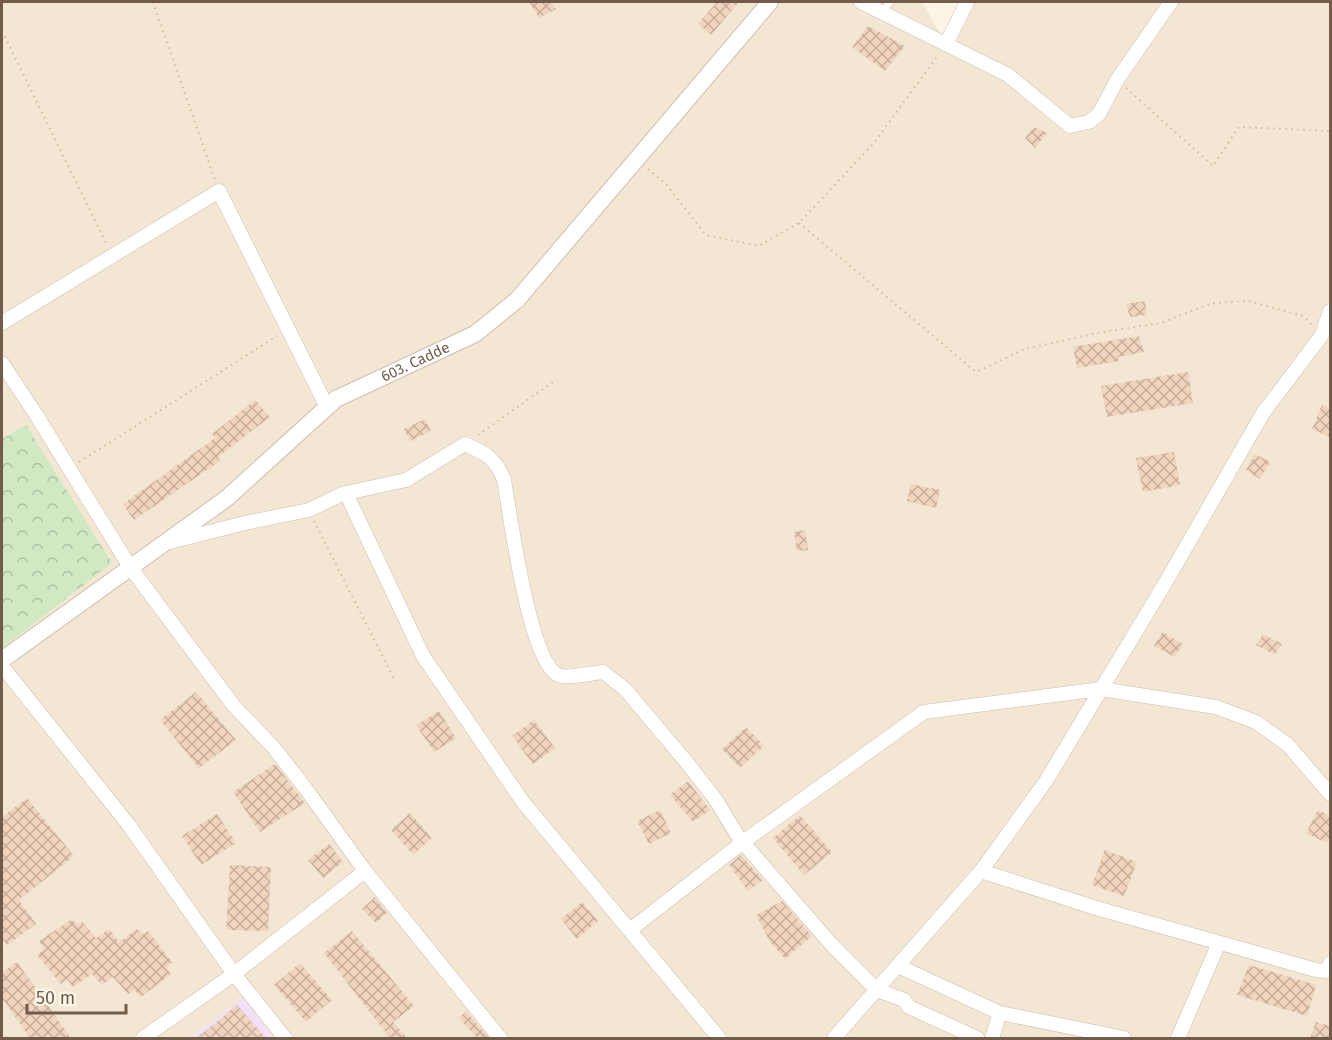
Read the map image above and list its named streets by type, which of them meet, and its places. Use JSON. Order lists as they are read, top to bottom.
{
  "streets": {
    "street": ["603. Cadde"]
  },
  "scale_bar": "50 m"
}
